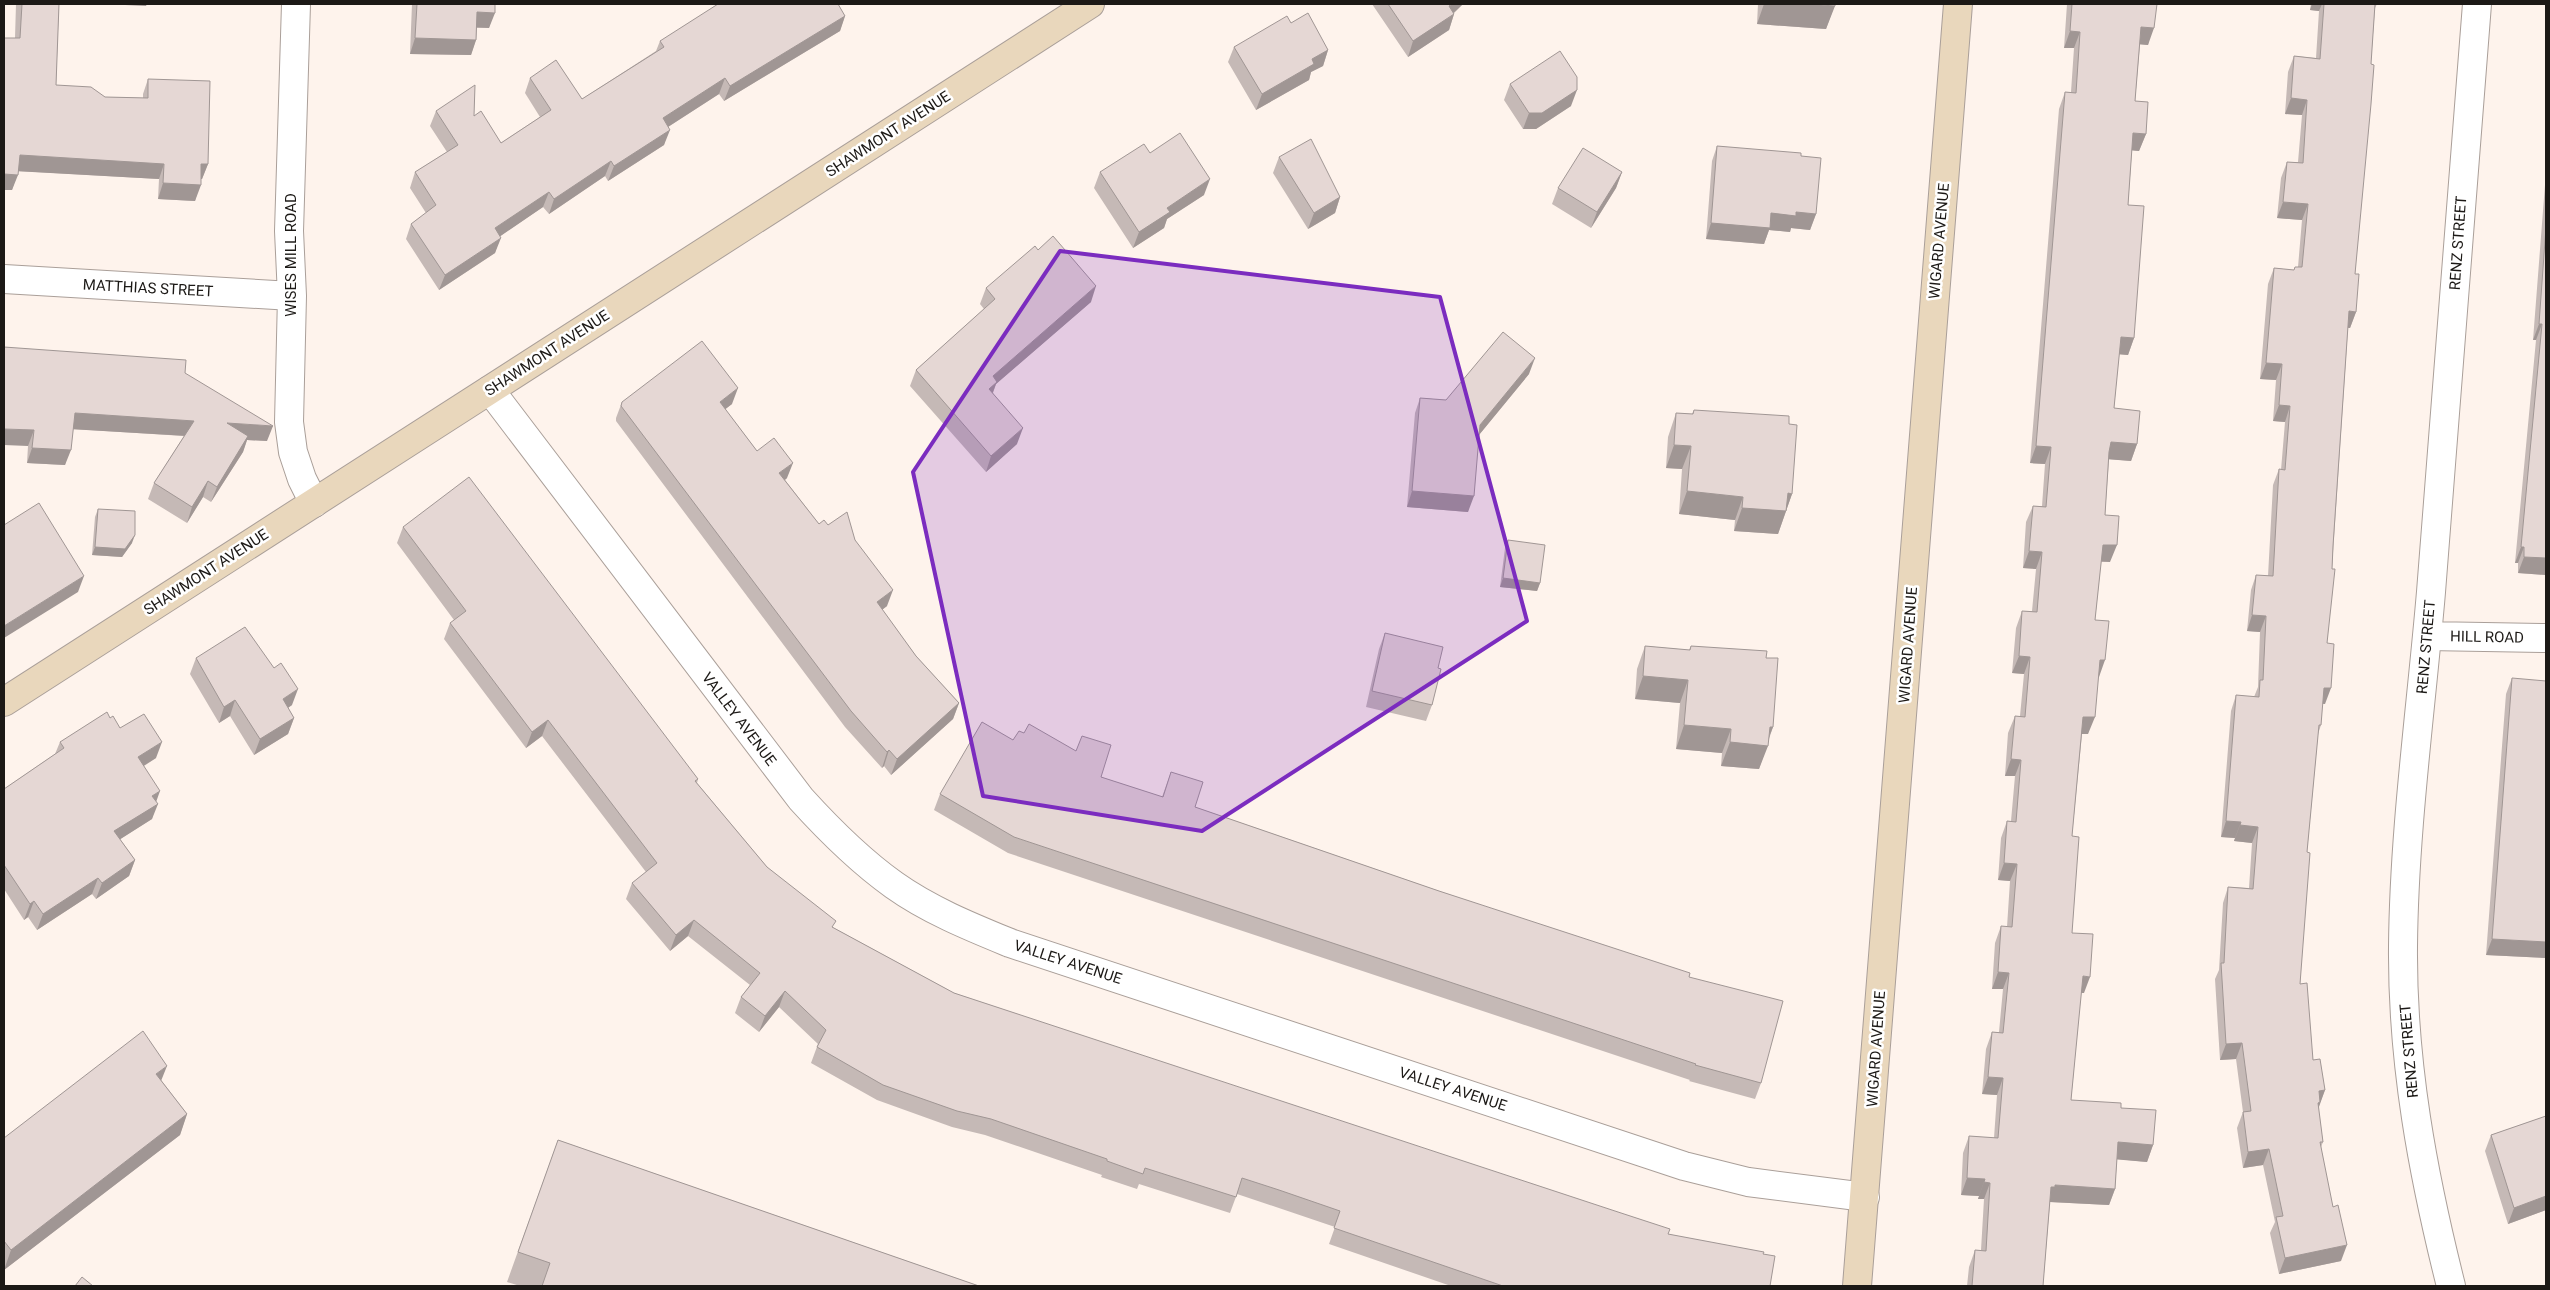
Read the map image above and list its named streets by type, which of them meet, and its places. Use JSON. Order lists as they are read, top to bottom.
{
  "streets": {
    "street": [
      "SHAWMONT AVENUE",
      "WIGARD AVENUE",
      "RENZ STREET",
      "WISES MILL ROAD",
      "MATTHIAS STREET",
      "HILL ROAD",
      "VALLEY AVENUE"
    ]
  },
  "crossings": [
    ["SHAWMONT AVENUE", "WISES MILL ROAD"],
    ["SHAWMONT AVENUE", "VALLEY AVENUE"],
    ["WIGARD AVENUE", "VALLEY AVENUE"],
    ["RENZ STREET", "HILL ROAD"],
    ["WISES MILL ROAD", "MATTHIAS STREET"]
  ]
}
